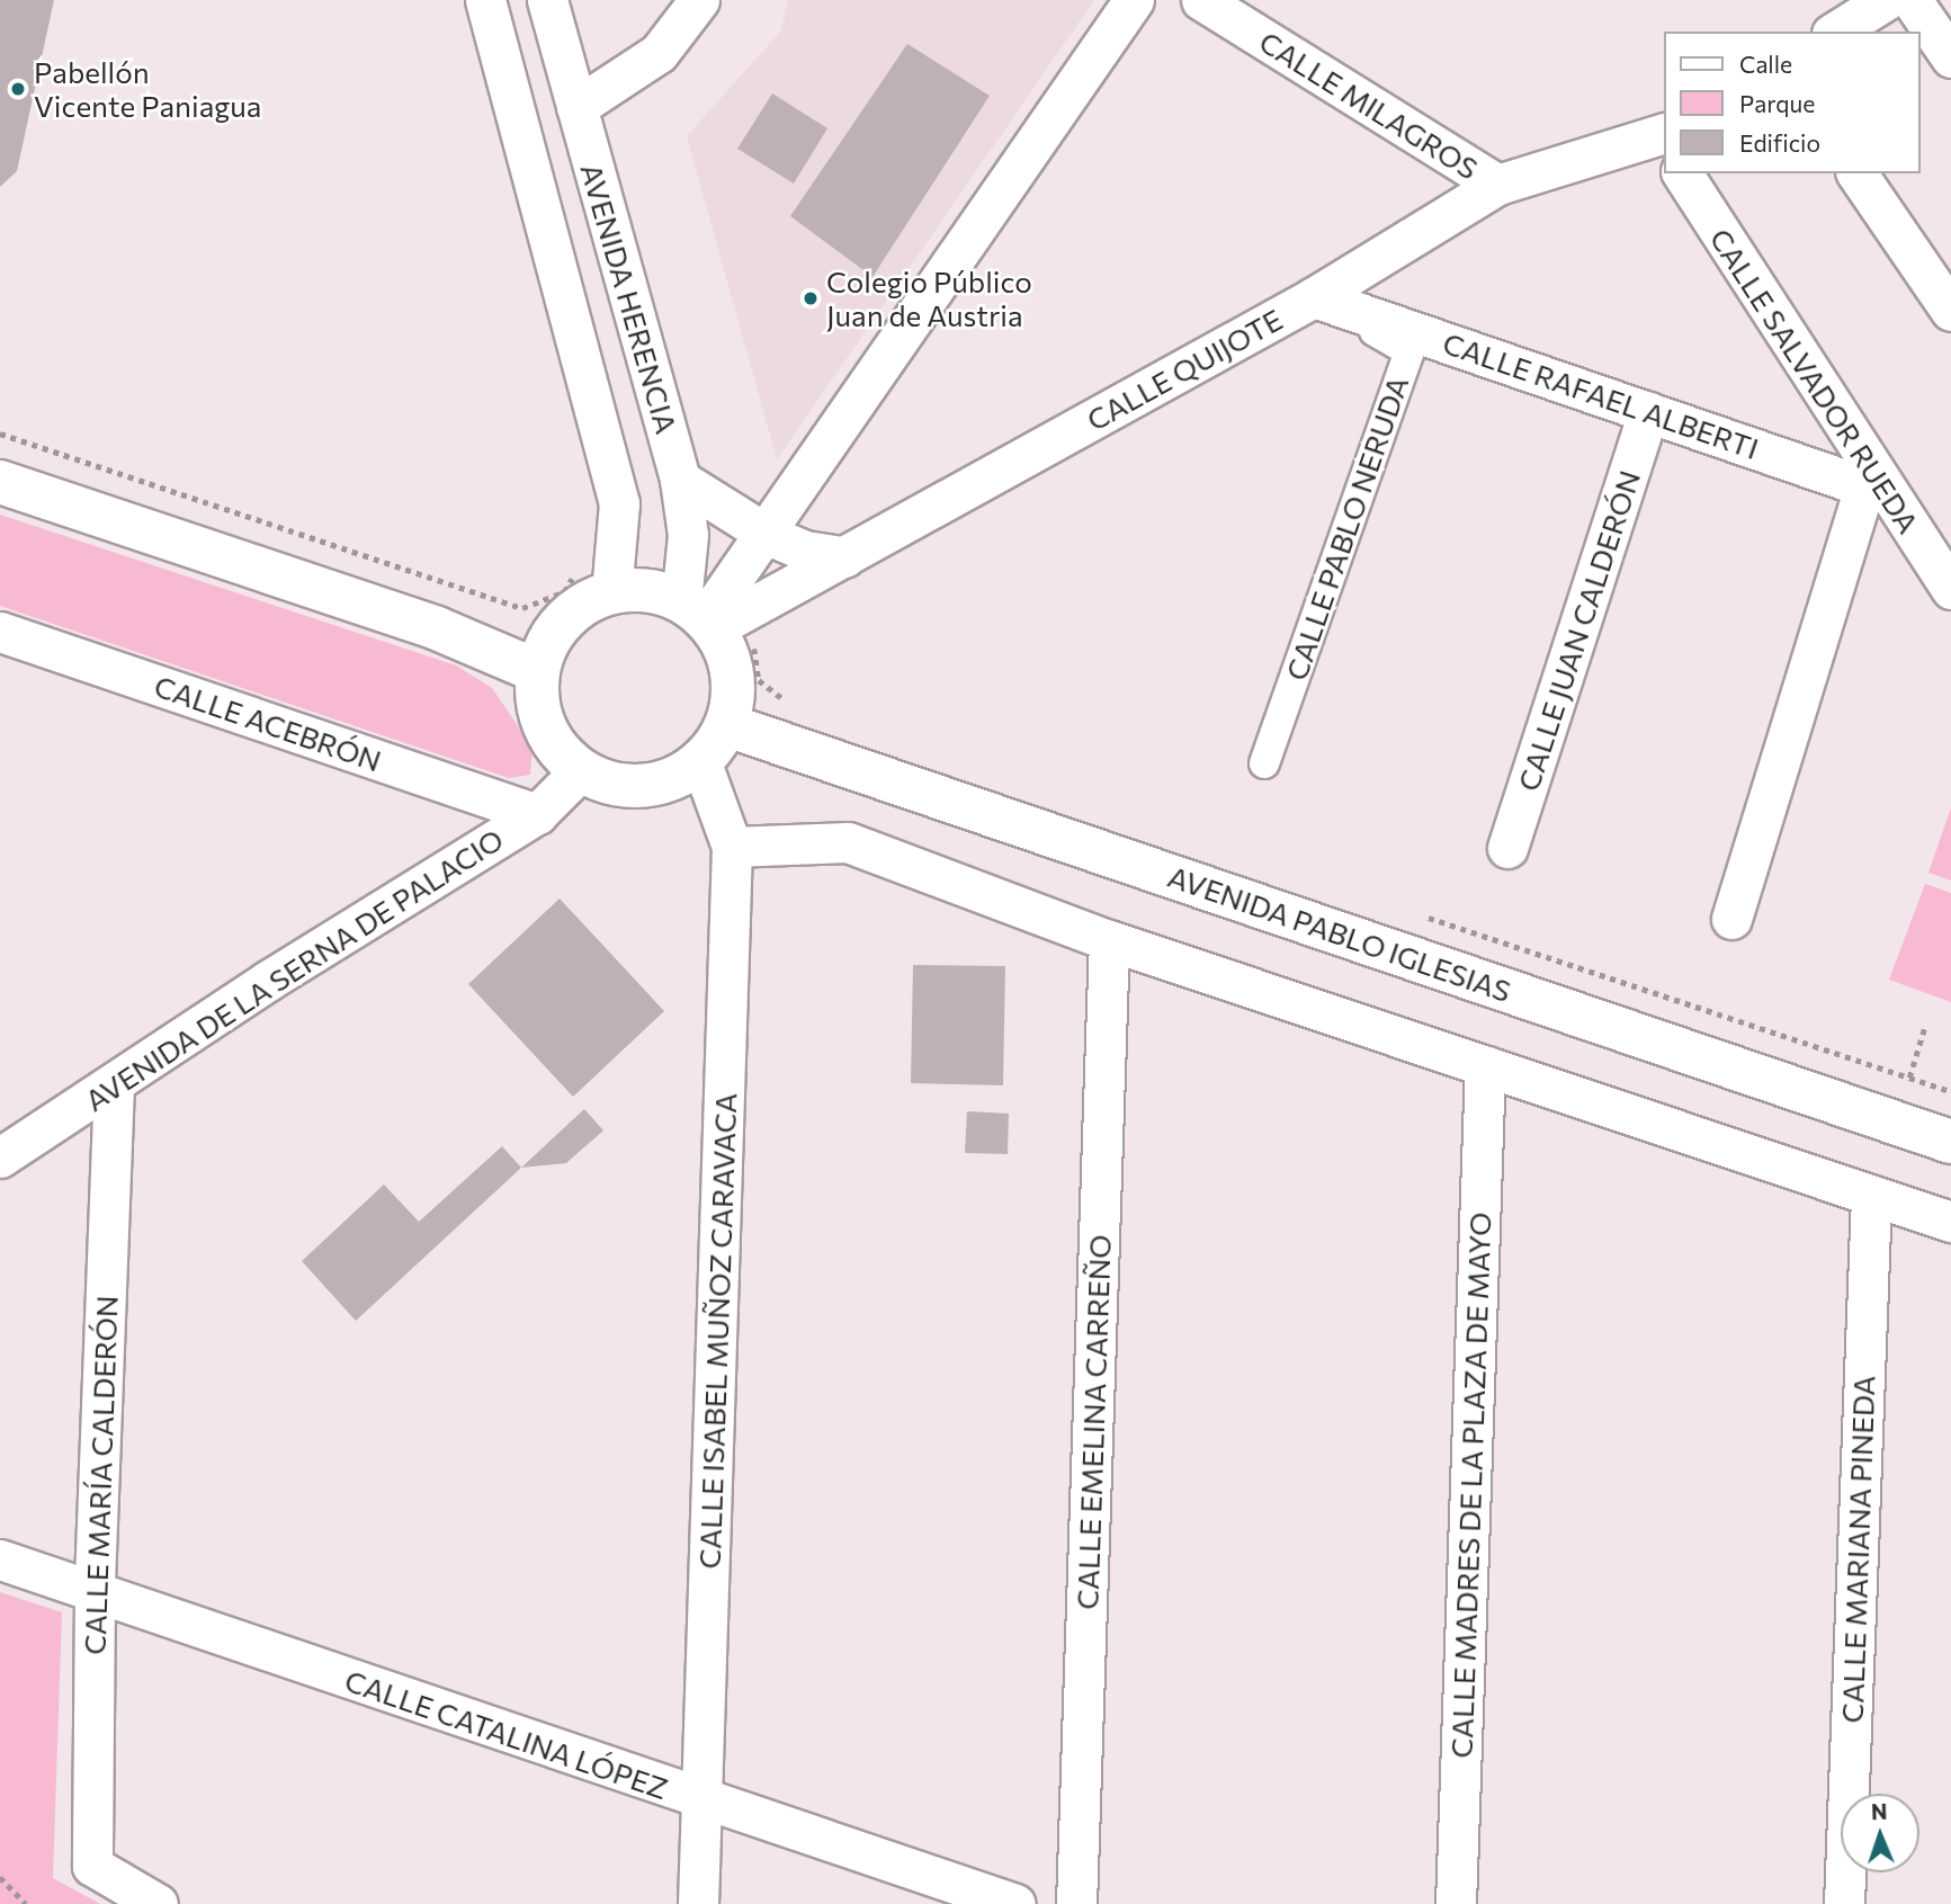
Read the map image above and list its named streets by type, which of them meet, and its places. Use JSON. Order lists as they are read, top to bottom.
{
  "streets": {
    "main road": ["AVENIDA PABLO IGLESIAS"],
    "street": [
      "CALLE MILAGROS",
      "AVENIDA HERENCIA",
      "CALLE QUIJOTE",
      "CALLE SALVADOR RUEDA",
      "CALLE RAFAEL ALBERTI",
      "CALLE PABLO NERUDA",
      "CALLE JUAN CALDERÓN",
      "CALLE ACEBRÓN",
      "AVENIDA DE LA SERNA DE PALACIO",
      "CALLE ISABEL MUÑOZ CARAVACA",
      "CALLE EMELINA CARREÑO",
      "CALLE MARÍA CALDERÓN",
      "CALLE MADRES DE LA PLAZA DE MAYO",
      "CALLE MARIANA PINEDA",
      "CALLE CATALINA LÓPEZ"
    ]
  },
  "crossings": [
    ["CALLE MILAGROS", "CALLE QUIJOTE"],
    ["AVENIDA HERENCIA", "CALLE QUIJOTE"],
    ["AVENIDA HERENCIA", "AVENIDA PABLO IGLESIAS"],
    ["AVENIDA HERENCIA", "AVENIDA DE LA SERNA DE PALACIO"],
    ["AVENIDA HERENCIA", "CALLE ISABEL MUÑOZ CARAVACA"],
    ["CALLE QUIJOTE", "CALLE RAFAEL ALBERTI"],
    ["CALLE QUIJOTE", "CALLE PABLO NERUDA"],
    ["CALLE QUIJOTE", "AVENIDA PABLO IGLESIAS"],
    ["CALLE QUIJOTE", "AVENIDA DE LA SERNA DE PALACIO"],
    ["CALLE QUIJOTE", "CALLE ISABEL MUÑOZ CARAVACA"],
    ["CALLE SALVADOR RUEDA", "CALLE RAFAEL ALBERTI"],
    ["CALLE RAFAEL ALBERTI", "CALLE PABLO NERUDA"],
    ["CALLE RAFAEL ALBERTI", "CALLE JUAN CALDERÓN"],
    ["CALLE ACEBRÓN", "AVENIDA DE LA SERNA DE PALACIO"],
    ["AVENIDA PABLO IGLESIAS", "AVENIDA DE LA SERNA DE PALACIO"],
    ["AVENIDA PABLO IGLESIAS", "CALLE ISABEL MUÑOZ CARAVACA"],
    ["AVENIDA DE LA SERNA DE PALACIO", "CALLE ISABEL MUÑOZ CARAVACA"],
    ["AVENIDA DE LA SERNA DE PALACIO", "CALLE MARÍA CALDERÓN"],
    ["CALLE ISABEL MUÑOZ CARAVACA", "CALLE CATALINA LÓPEZ"],
    ["CALLE MARÍA CALDERÓN", "CALLE CATALINA LÓPEZ"]
  ],
  "places": ["Pabellón Vicente Paniagua", "Colegio Público Juan de Austria"],
  "legend": ["Calle", "Parque", "Edificio"],
  "north": "top"
}
